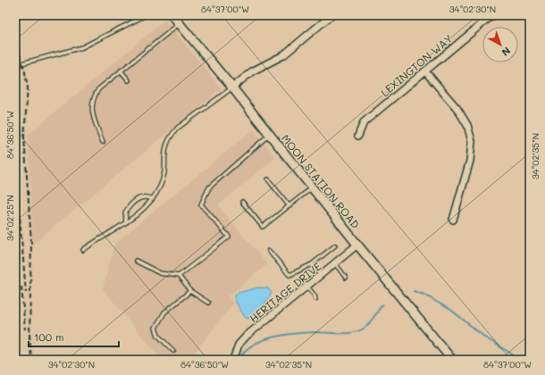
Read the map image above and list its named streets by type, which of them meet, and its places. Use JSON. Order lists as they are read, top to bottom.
{
  "streets": {
    "street": ["LEXINGTON WAY", "MOON STATION ROAD", "HERITAGE DRIVE"]
  },
  "crossings": [
    ["MOON STATION ROAD", "HERITAGE DRIVE"]
  ],
  "scale_bar": "100 m",
  "north": "bottom right",
  "coordinates": [
    "84°37'00\"W",
    "34°02'30\"N",
    "84°36'50\"W",
    "34°02'35\"N",
    "34°02'25\"N"
  ]
}
